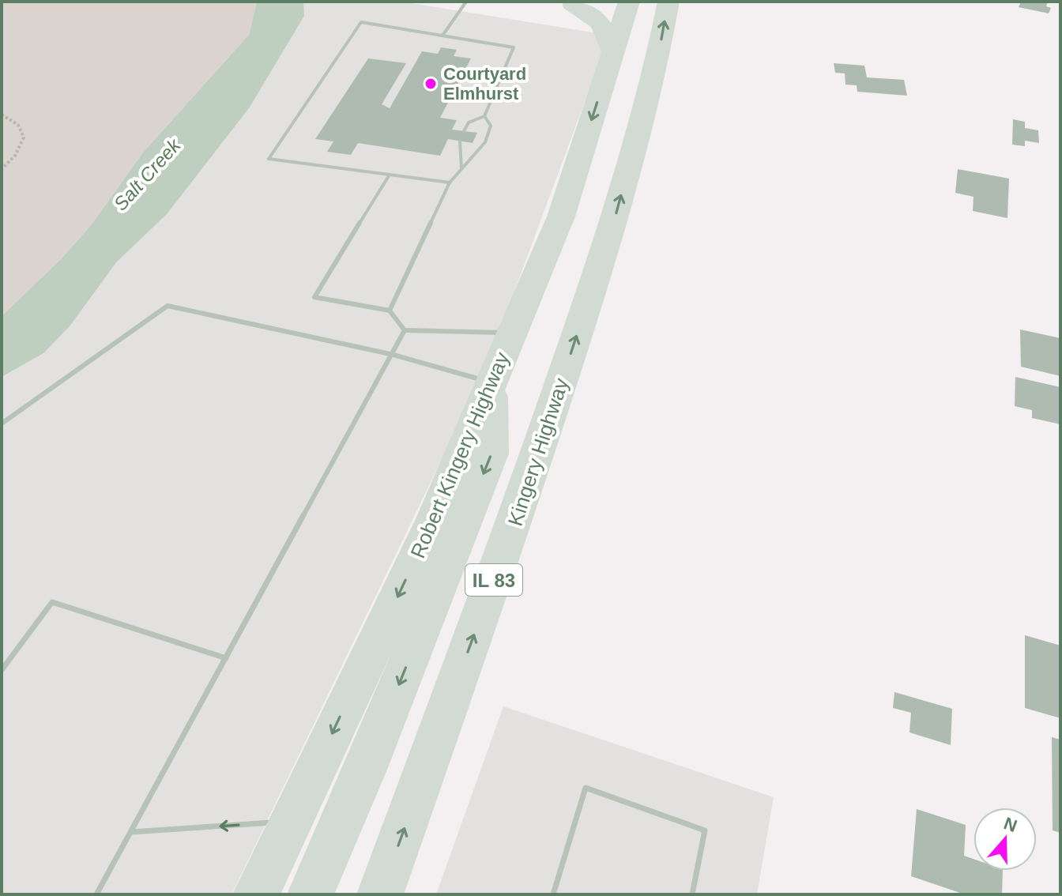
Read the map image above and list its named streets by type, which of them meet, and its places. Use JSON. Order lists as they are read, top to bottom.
{
  "streets": {
    "highway": ["Kingery Highway", "Robert Kingery Highway", "IL 83"]
  },
  "water": ["Salt Creek"],
  "places": ["Courtyard Elmhurst"],
  "north": "top"
}
